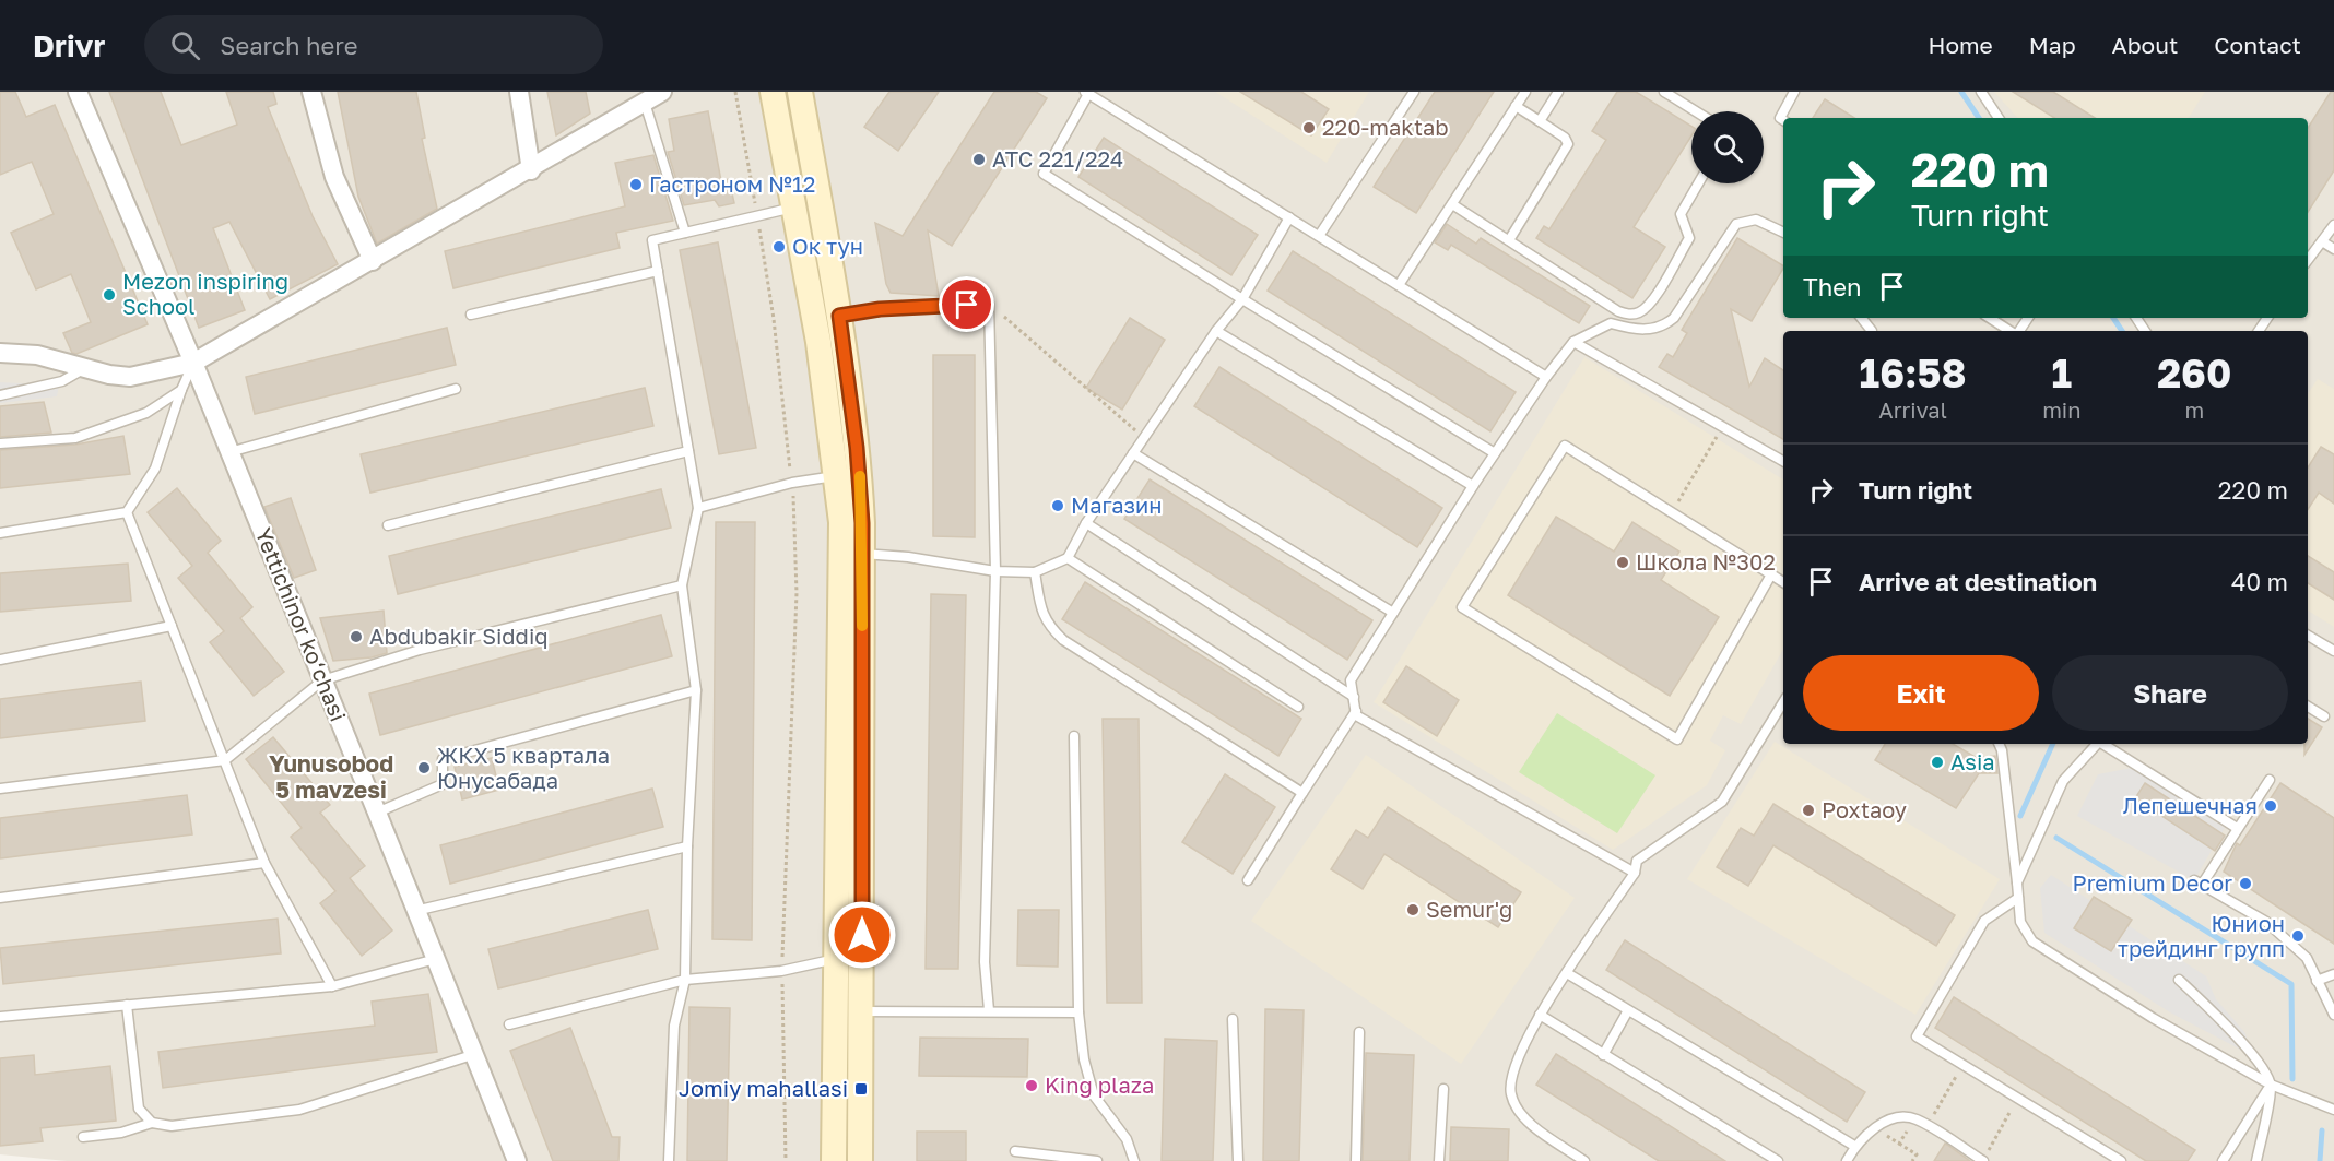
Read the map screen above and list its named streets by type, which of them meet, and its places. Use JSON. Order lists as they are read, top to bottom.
{
  "streets": {
    "street": ["Yettichinor ko‘chasi"]
  },
  "districts": ["Yunusobod 5 mavzesi"],
  "places": {
    "other": [
      "220-maktab",
      "АТС 221/224",
      "Гастроном №12",
      "Ок тун",
      "Mezon inspiring School",
      "Магазин",
      "Школа №302",
      "Abdubakir Siddiq",
      "Asia",
      "ЖКХ 5 квартала Юнусабада",
      "Лепешечная",
      "Poxtaoy",
      "Premium Decor",
      "Semur'g",
      "Юнион трейдинг групп",
      "King plaza"
    ],
    "transit": ["Jomiy mahallasi"]
  },
  "page": {
    "header": "Drivr",
    "search": "Search here",
    "nav": [
      "Home",
      "Map",
      "About",
      "Contact"
    ],
    "turn": ["220 m", "Turn right"],
    "then": "Then",
    "eta": [
      "16:58",
      "Arrival",
      "1",
      "min",
      "260",
      "m"
    ],
    "list": [
      {
        "name": "Turn right",
        "value": "220 m"
      },
      {
        "name": "Arrive at destination",
        "value": "40 m"
      }
    ],
    "buttons": ["Exit", "Share"]
  }
}
